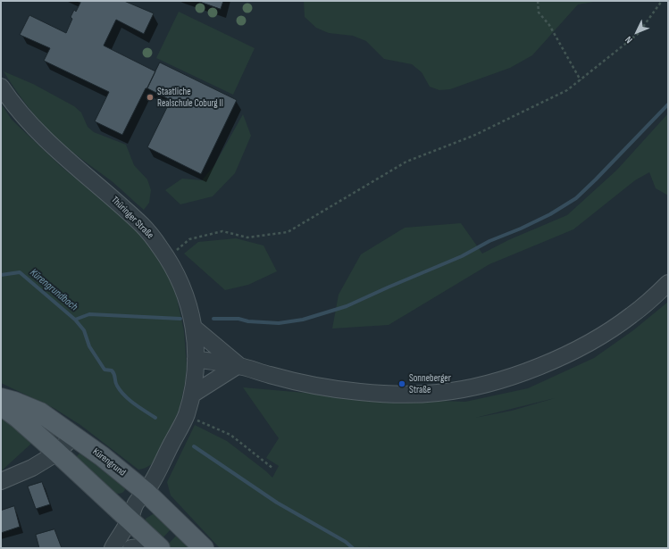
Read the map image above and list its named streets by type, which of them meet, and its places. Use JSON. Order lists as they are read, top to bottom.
{
  "streets": {
    "main road": ["Kürengrund"],
    "street": ["Thüringer Straße"]
  },
  "crossings": [
    ["Thüringer Straße", "Kürengrund"]
  ],
  "water": ["Kürengrundbach"],
  "places": ["Staatliche Realschule Coburg II", "Sonneberger Straße"],
  "north": "bottom left"
}
